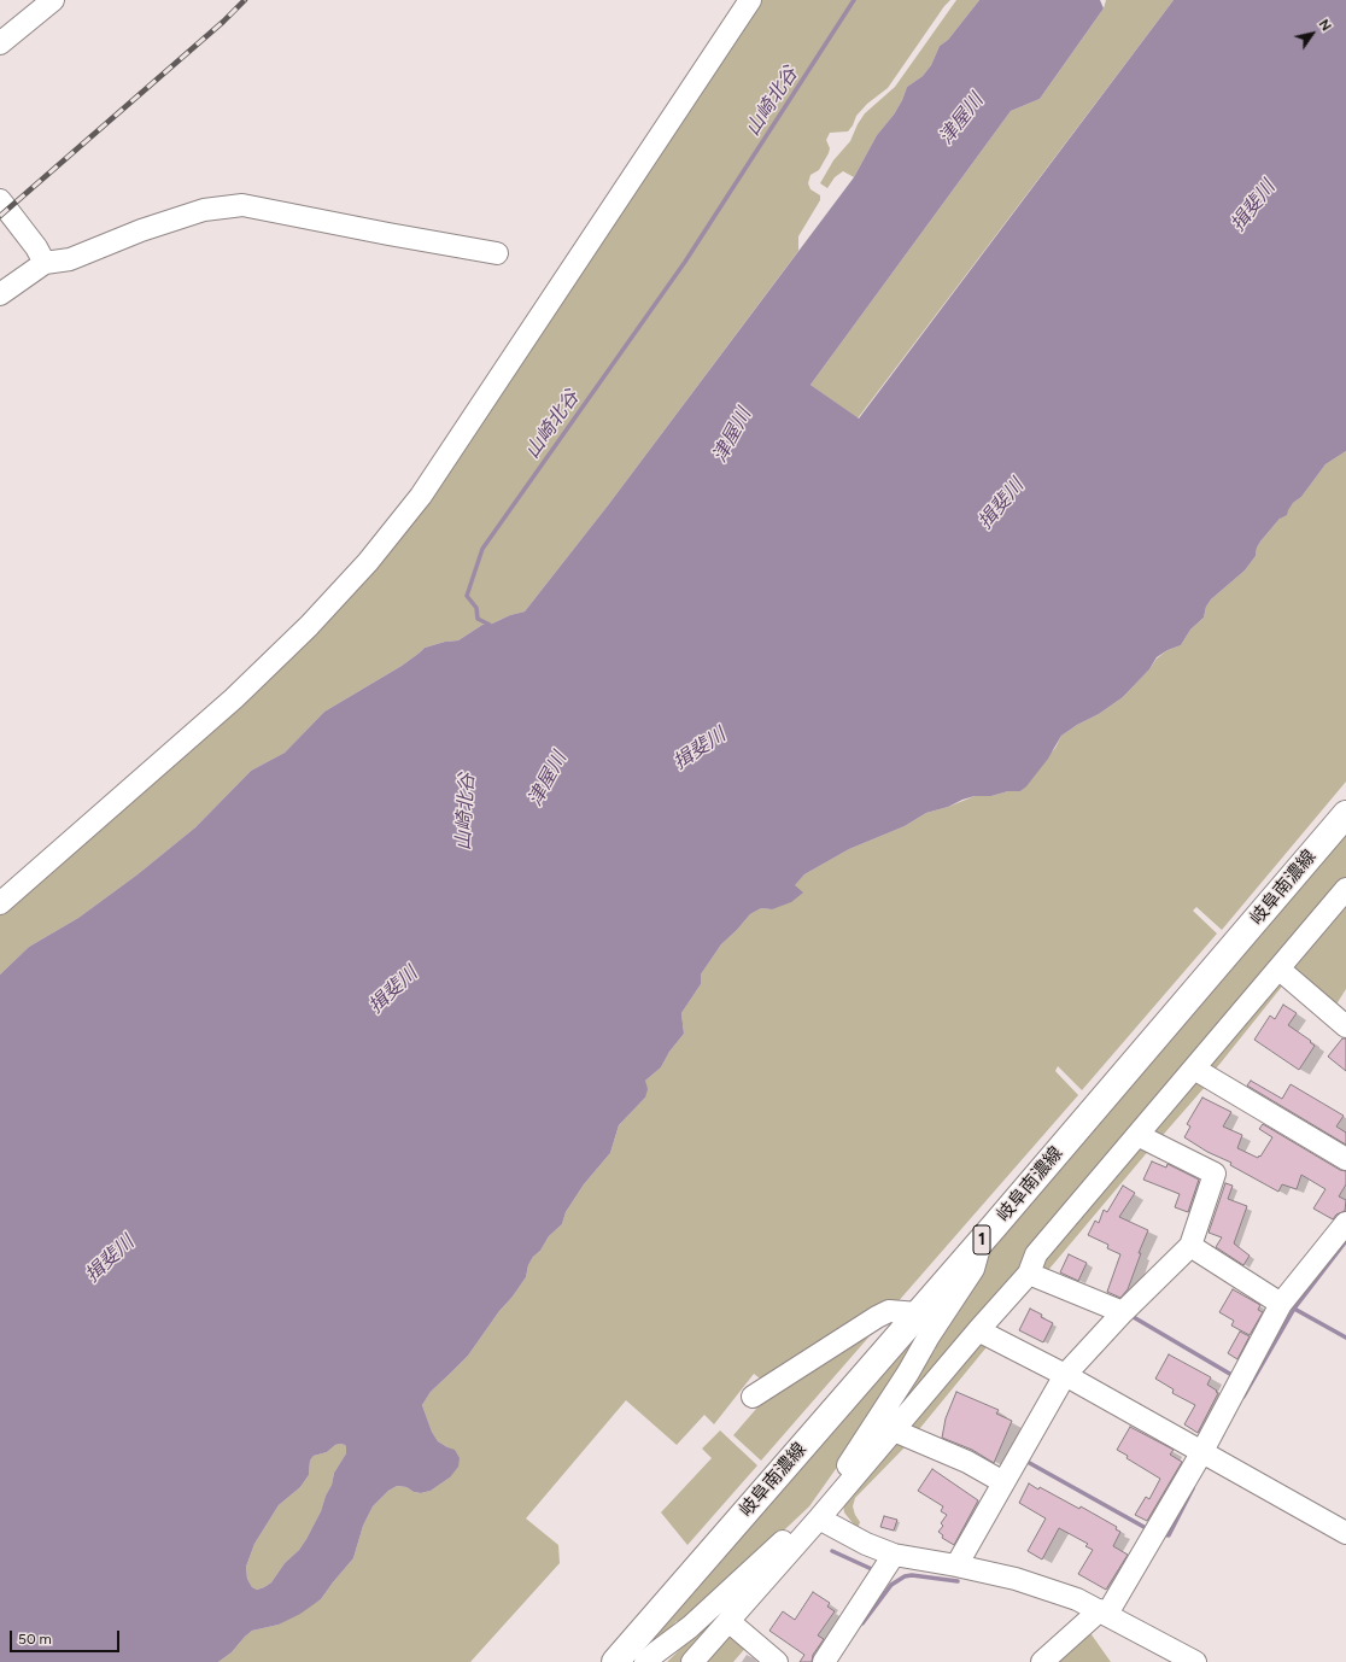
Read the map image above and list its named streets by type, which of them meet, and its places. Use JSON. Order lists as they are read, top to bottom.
{
  "streets": {
    "main road": ["岐阜南濃線", "1"]
  },
  "water": ["山崎北谷", "津屋川", "揖斐川"],
  "scale_bar": "50 m",
  "north": "top right"
}
